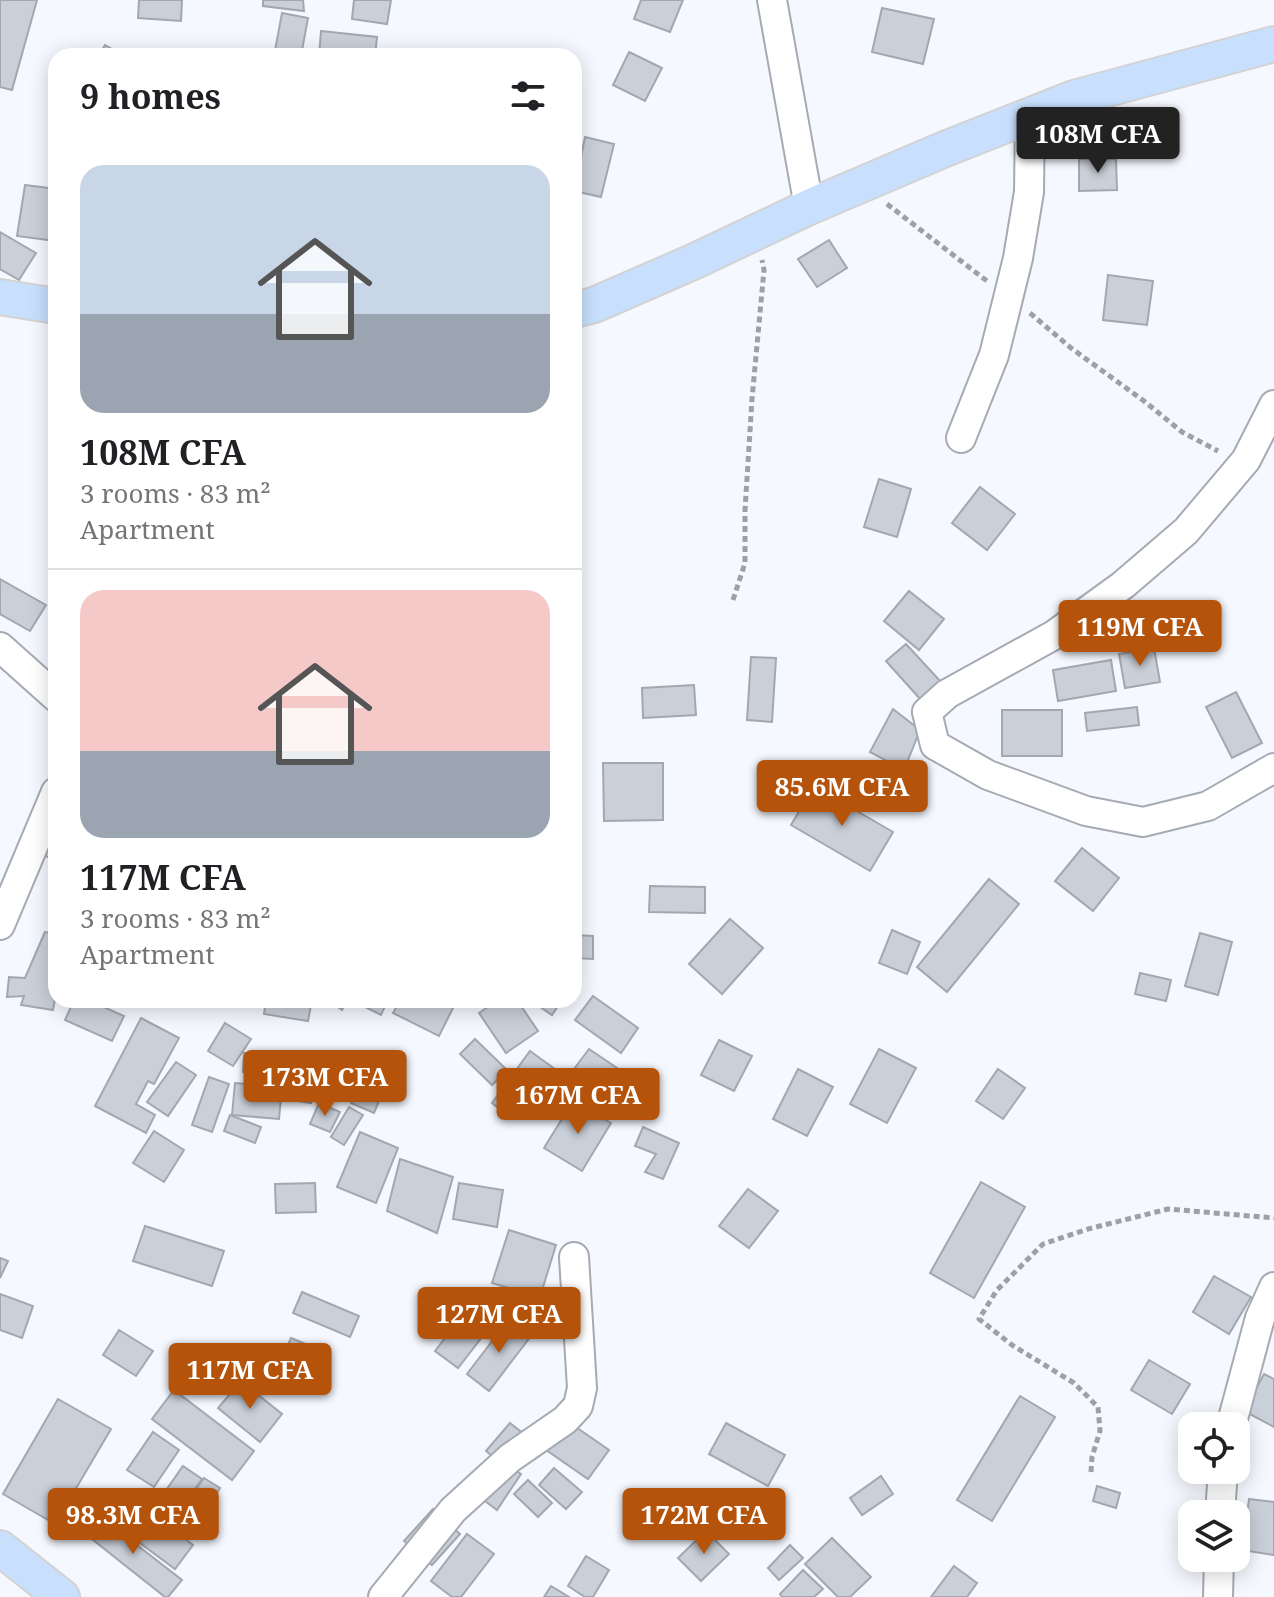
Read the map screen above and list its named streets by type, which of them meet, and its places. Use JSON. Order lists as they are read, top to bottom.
{
  "page": {
    "heading": "9 homes",
    "price": [
      "108M CFA",
      "119M CFA",
      "85.6M CFA",
      "173M CFA",
      "167M CFA",
      "127M CFA",
      "117M CFA",
      "98.3M CFA",
      "172M CFA"
    ],
    "list": [
      {
        "name": "108M CFA",
        "note": "3 rooms · 83 m² · Apartment"
      },
      {
        "name": "117M CFA",
        "note": "3 rooms · 83 m² · Apartment"
      }
    ]
  }
}
